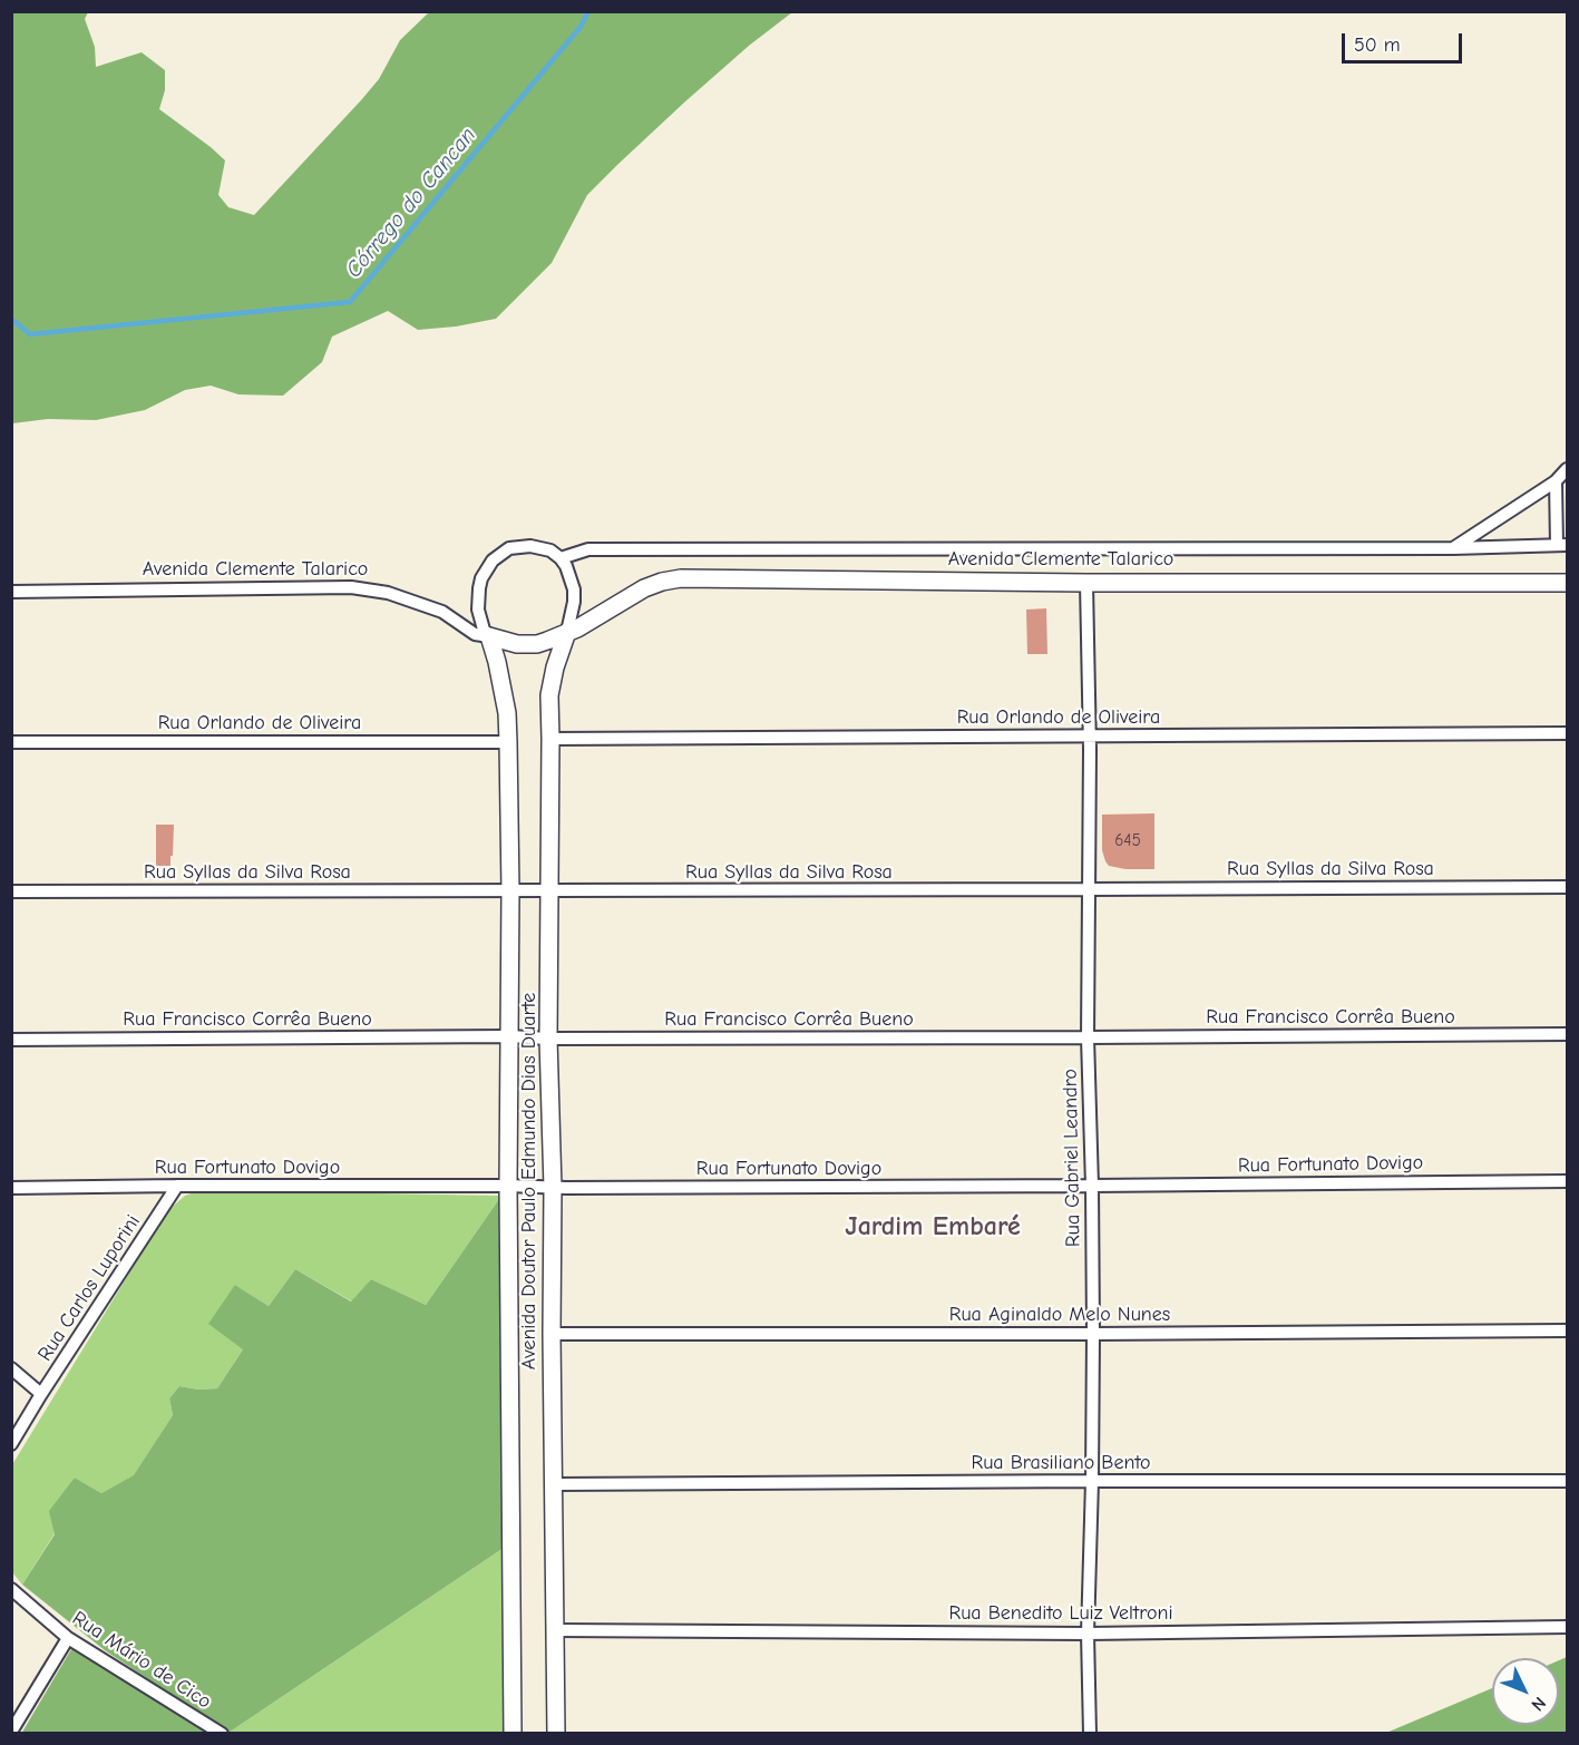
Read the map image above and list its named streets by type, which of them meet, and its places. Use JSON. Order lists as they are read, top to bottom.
{
  "streets": {
    "street": [
      "Avenida Clemente Talarico",
      "Rua Orlando de Oliveira",
      "Rua Syllas da Silva Rosa",
      "Rua Francisco Corrêa Bueno",
      "Rua Gabriel Leandro",
      "Rua Fortunato Dovigo",
      "Avenida Doutor Paulo Edmundo Dias Duarte",
      "Rua Carlos Luporini",
      "Rua Aginaldo Melo Nunes",
      "Rua Brasiliano Bento",
      "Rua Benedito Luiz Veltroni",
      "Rua Mário de Cico"
    ]
  },
  "crossings": [
    ["Avenida Clemente Talarico", "Rua Gabriel Leandro"],
    ["Avenida Clemente Talarico", "Avenida Doutor Paulo Edmundo Dias Duarte"],
    ["Rua Orlando de Oliveira", "Rua Gabriel Leandro"],
    ["Rua Orlando de Oliveira", "Avenida Doutor Paulo Edmundo Dias Duarte"],
    ["Rua Syllas da Silva Rosa", "Rua Gabriel Leandro"],
    ["Rua Syllas da Silva Rosa", "Avenida Doutor Paulo Edmundo Dias Duarte"],
    ["Rua Francisco Corrêa Bueno", "Rua Gabriel Leandro"],
    ["Rua Francisco Corrêa Bueno", "Avenida Doutor Paulo Edmundo Dias Duarte"],
    ["Rua Gabriel Leandro", "Rua Fortunato Dovigo"],
    ["Rua Gabriel Leandro", "Rua Aginaldo Melo Nunes"],
    ["Rua Gabriel Leandro", "Rua Brasiliano Bento"],
    ["Rua Gabriel Leandro", "Rua Benedito Luiz Veltroni"],
    ["Rua Fortunato Dovigo", "Avenida Doutor Paulo Edmundo Dias Duarte"],
    ["Rua Fortunato Dovigo", "Rua Carlos Luporini"],
    ["Avenida Doutor Paulo Edmundo Dias Duarte", "Rua Aginaldo Melo Nunes"],
    ["Avenida Doutor Paulo Edmundo Dias Duarte", "Rua Brasiliano Bento"],
    ["Avenida Doutor Paulo Edmundo Dias Duarte", "Rua Benedito Luiz Veltroni"]
  ],
  "districts": ["Jardim Embaré"],
  "water": ["Córrego do Cancan"],
  "house_numbers": ["645"],
  "scale_bar": "50 m",
  "north": "bottom right"
}
